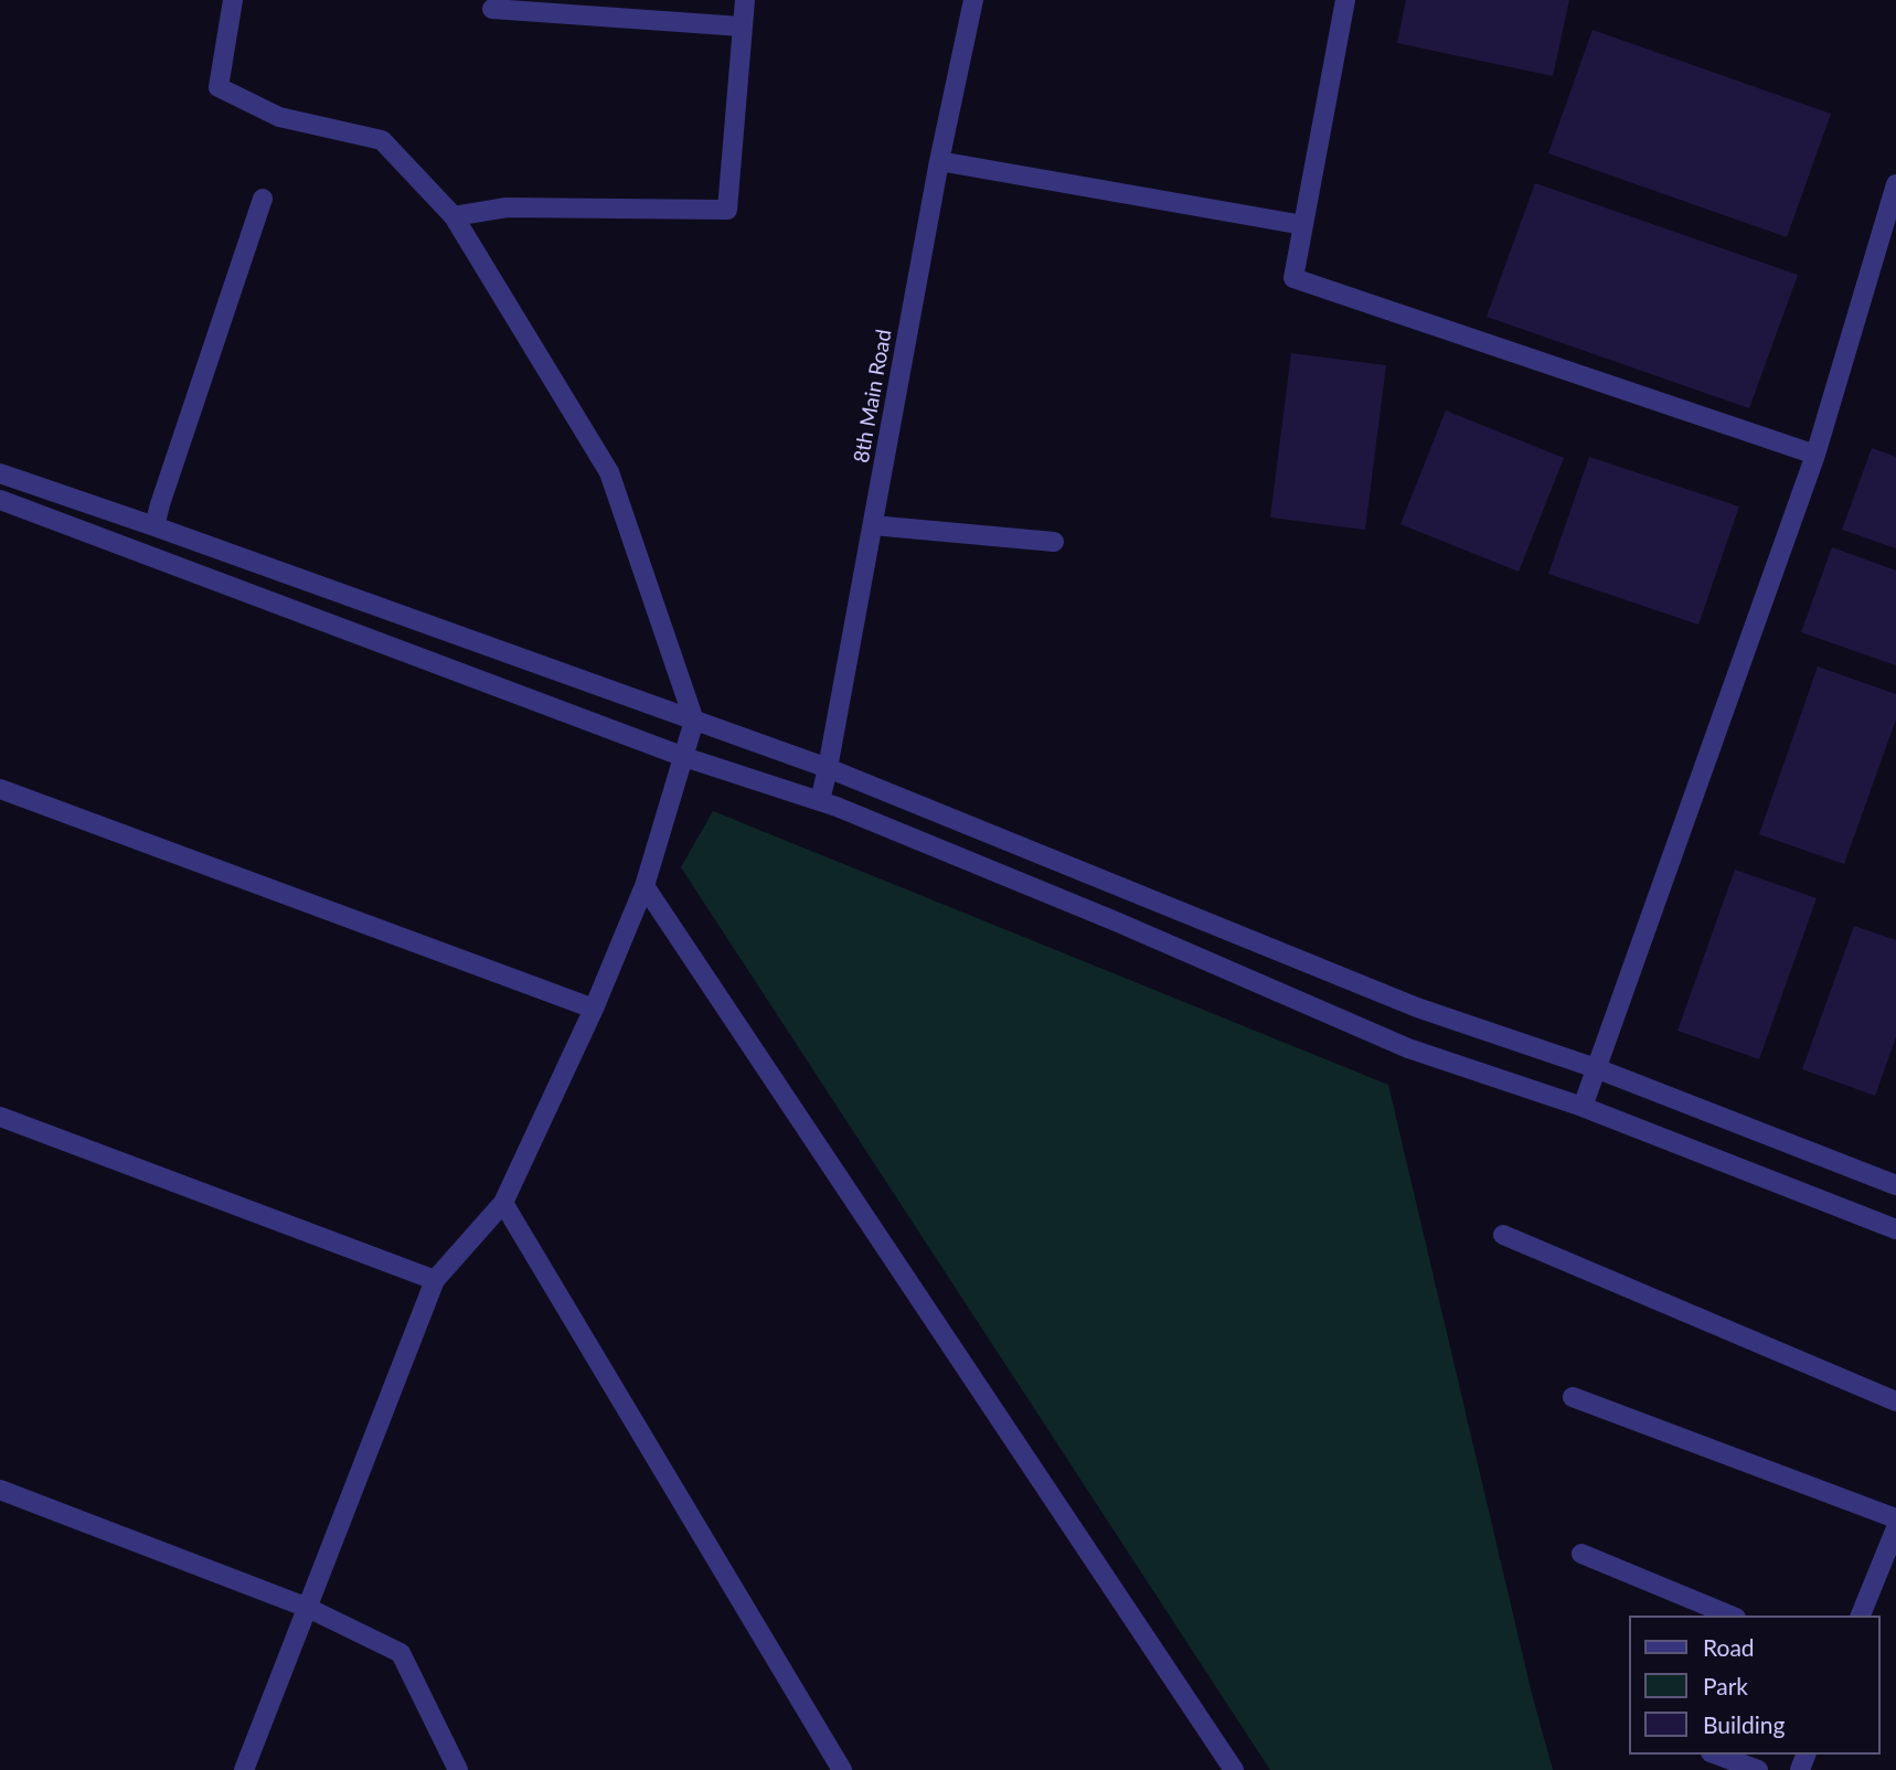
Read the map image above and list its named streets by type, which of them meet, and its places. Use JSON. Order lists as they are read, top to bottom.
{
  "streets": {
    "street": ["8th Main Road"]
  },
  "legend": ["Road", "Park", "Building"]
}
